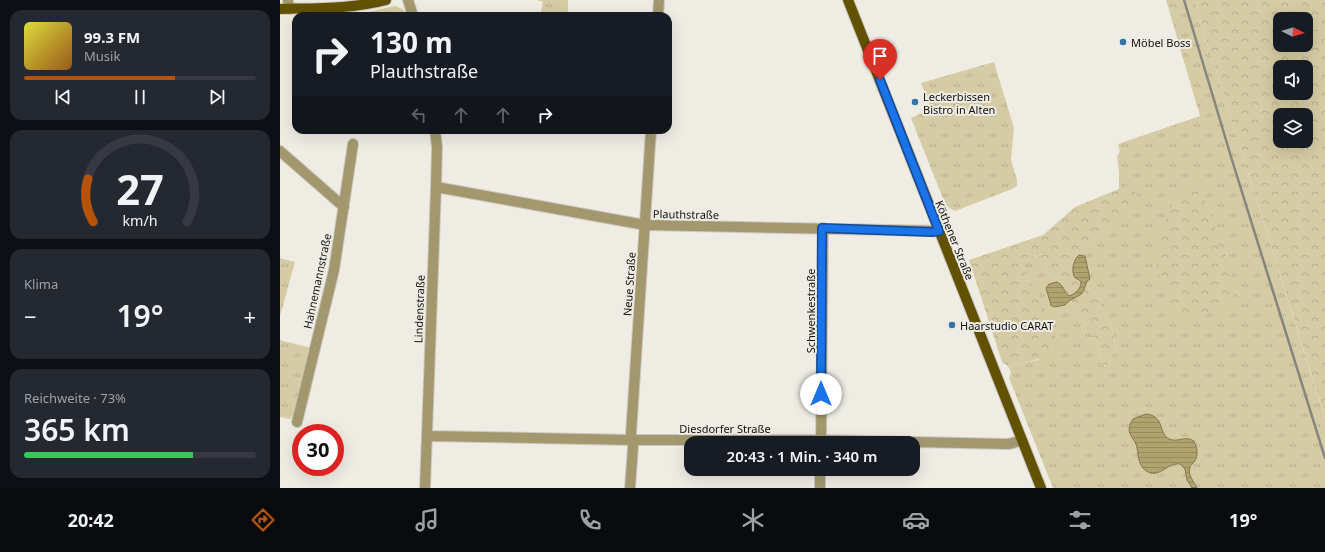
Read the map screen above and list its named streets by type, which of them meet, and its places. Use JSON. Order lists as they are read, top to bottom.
{
  "streets": {
    "main road": ["Köthener Straße"],
    "street": [
      "Plauthstraße",
      "Hahnemannstraße",
      "Neue Straße",
      "Lindenstraße",
      "Schwenkestraße",
      "Diesdorfer Straße"
    ]
  },
  "crossings": [
    ["Plauthstraße", "Köthener Straße"],
    ["Plauthstraße", "Neue Straße"],
    ["Plauthstraße", "Lindenstraße"],
    ["Plauthstraße", "Schwenkestraße"],
    ["Köthener Straße", "Diesdorfer Straße"],
    ["Neue Straße", "Diesdorfer Straße"],
    ["Lindenstraße", "Diesdorfer Straße"]
  ],
  "places": ["Möbel Boss", "Leckerbissen Bistro in Alten", "Haarstudio CARAT"],
  "north": "right",
  "page": {
    "turn": ["130 m", "Plauthstraße"],
    "song": ["99.3 FM", "Musik"],
    "tile": [
      "Klima",
      ["Reichweite · 73%", "365 km"]
    ],
    "heat": ["−", "19°", "+"],
    "limit": "30",
    "trip": "20:43 · 1 Min. · 340 m",
    "tabs": ["20:42", "19°"],
    "gauge": ["27", "km/h"]
  }
}
